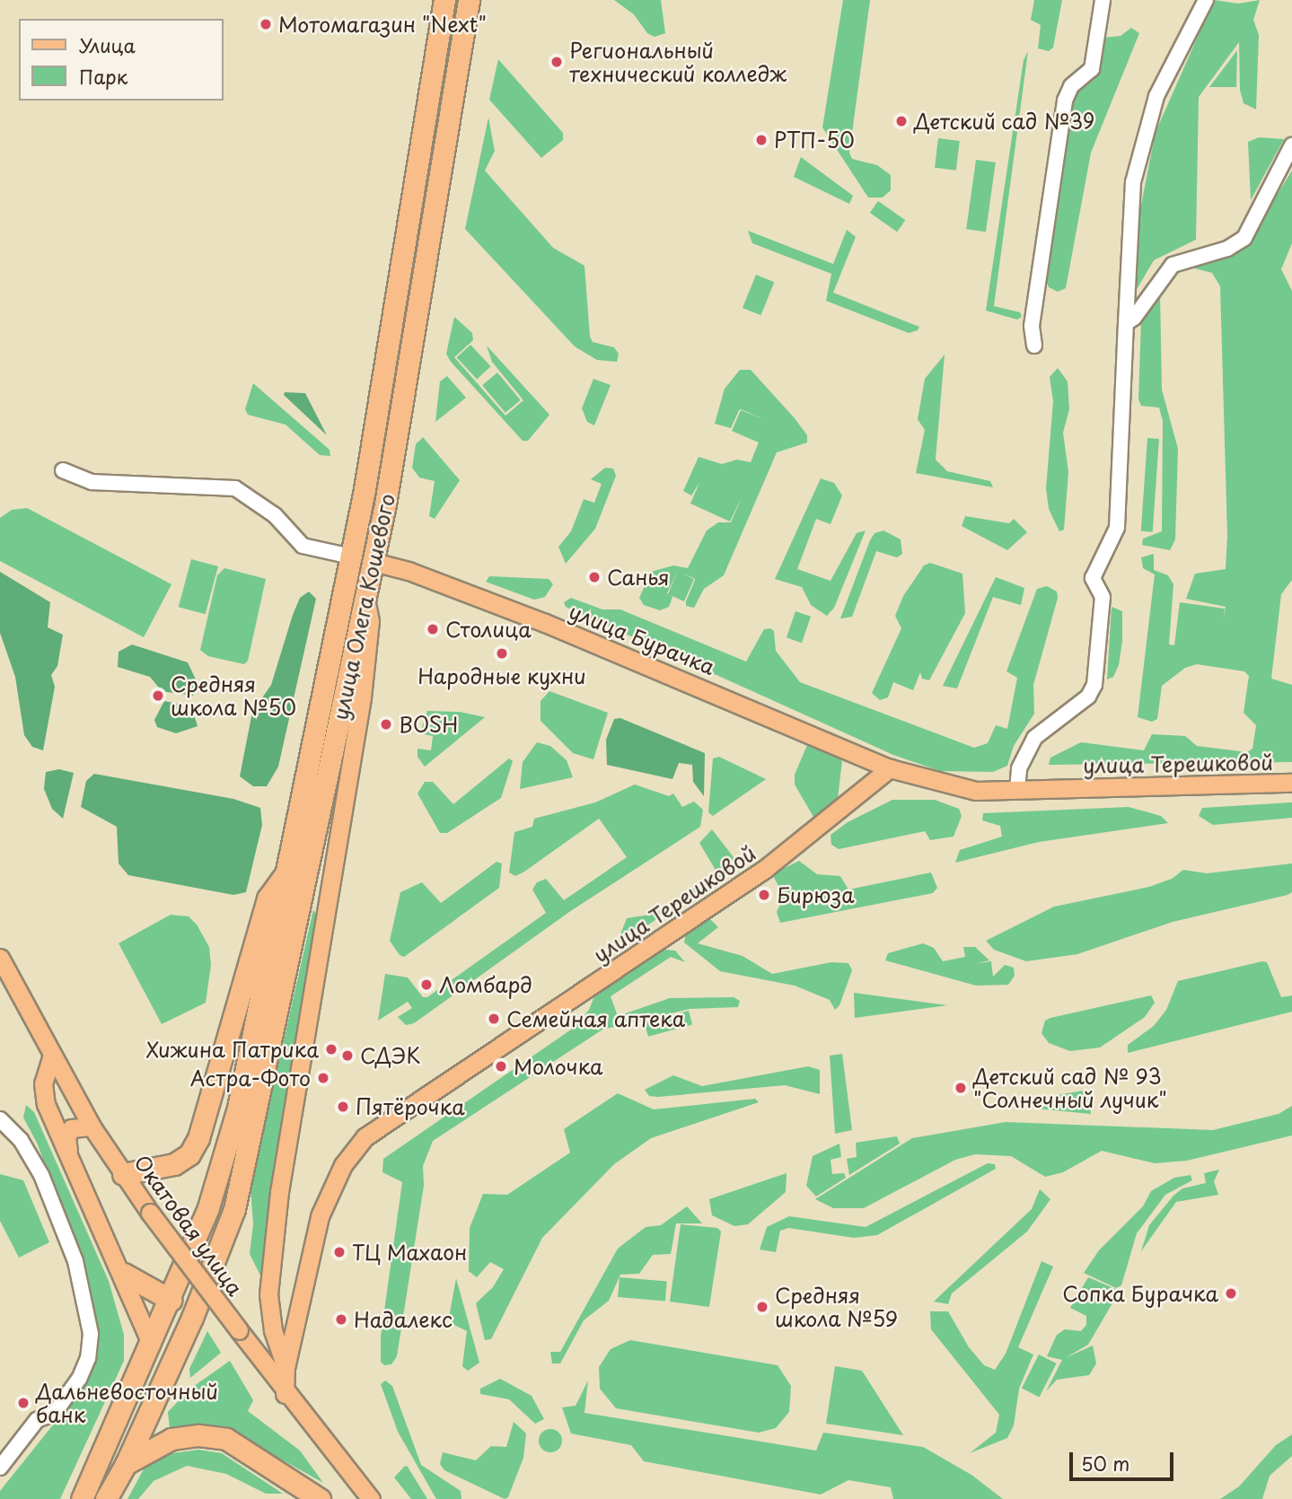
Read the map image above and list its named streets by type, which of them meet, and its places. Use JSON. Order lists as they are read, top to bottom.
{
  "streets": {
    "highway": ["улица Олега Кошевого"],
    "main road": ["улица Бурачка", "улица Терешковой", "Окатовая улица"]
  },
  "crossings": [
    ["улица Олега Кошевого", "улица Бурачка"],
    ["улица Бурачка", "улица Терешковой"],
    ["улица Терешковой", "Окатовая улица"]
  ],
  "places": [
    "Мотомагазин \"Next\"",
    "Региональный технический колледж",
    "Детский сад №39",
    "РТП-50",
    "Санья",
    "Столица",
    "Народные кухни",
    "Средняя школа №50",
    "BOSH",
    "Бирюза",
    "Ломбард",
    "Семейная аптека",
    "Хижина Патрика",
    "СДЭК",
    "Молочка",
    "Астра-Фото",
    "Детский сад № 93 \"Солнечный лучик\"",
    "Пятёрочка",
    "ТЦ Махаон",
    "Сопка Бурачка",
    "Средняя школа №59",
    "Надалекс",
    "Дальневосточный банк"
  ],
  "legend": ["Улица", "Парк"],
  "scale_bar": "50 m"
}
